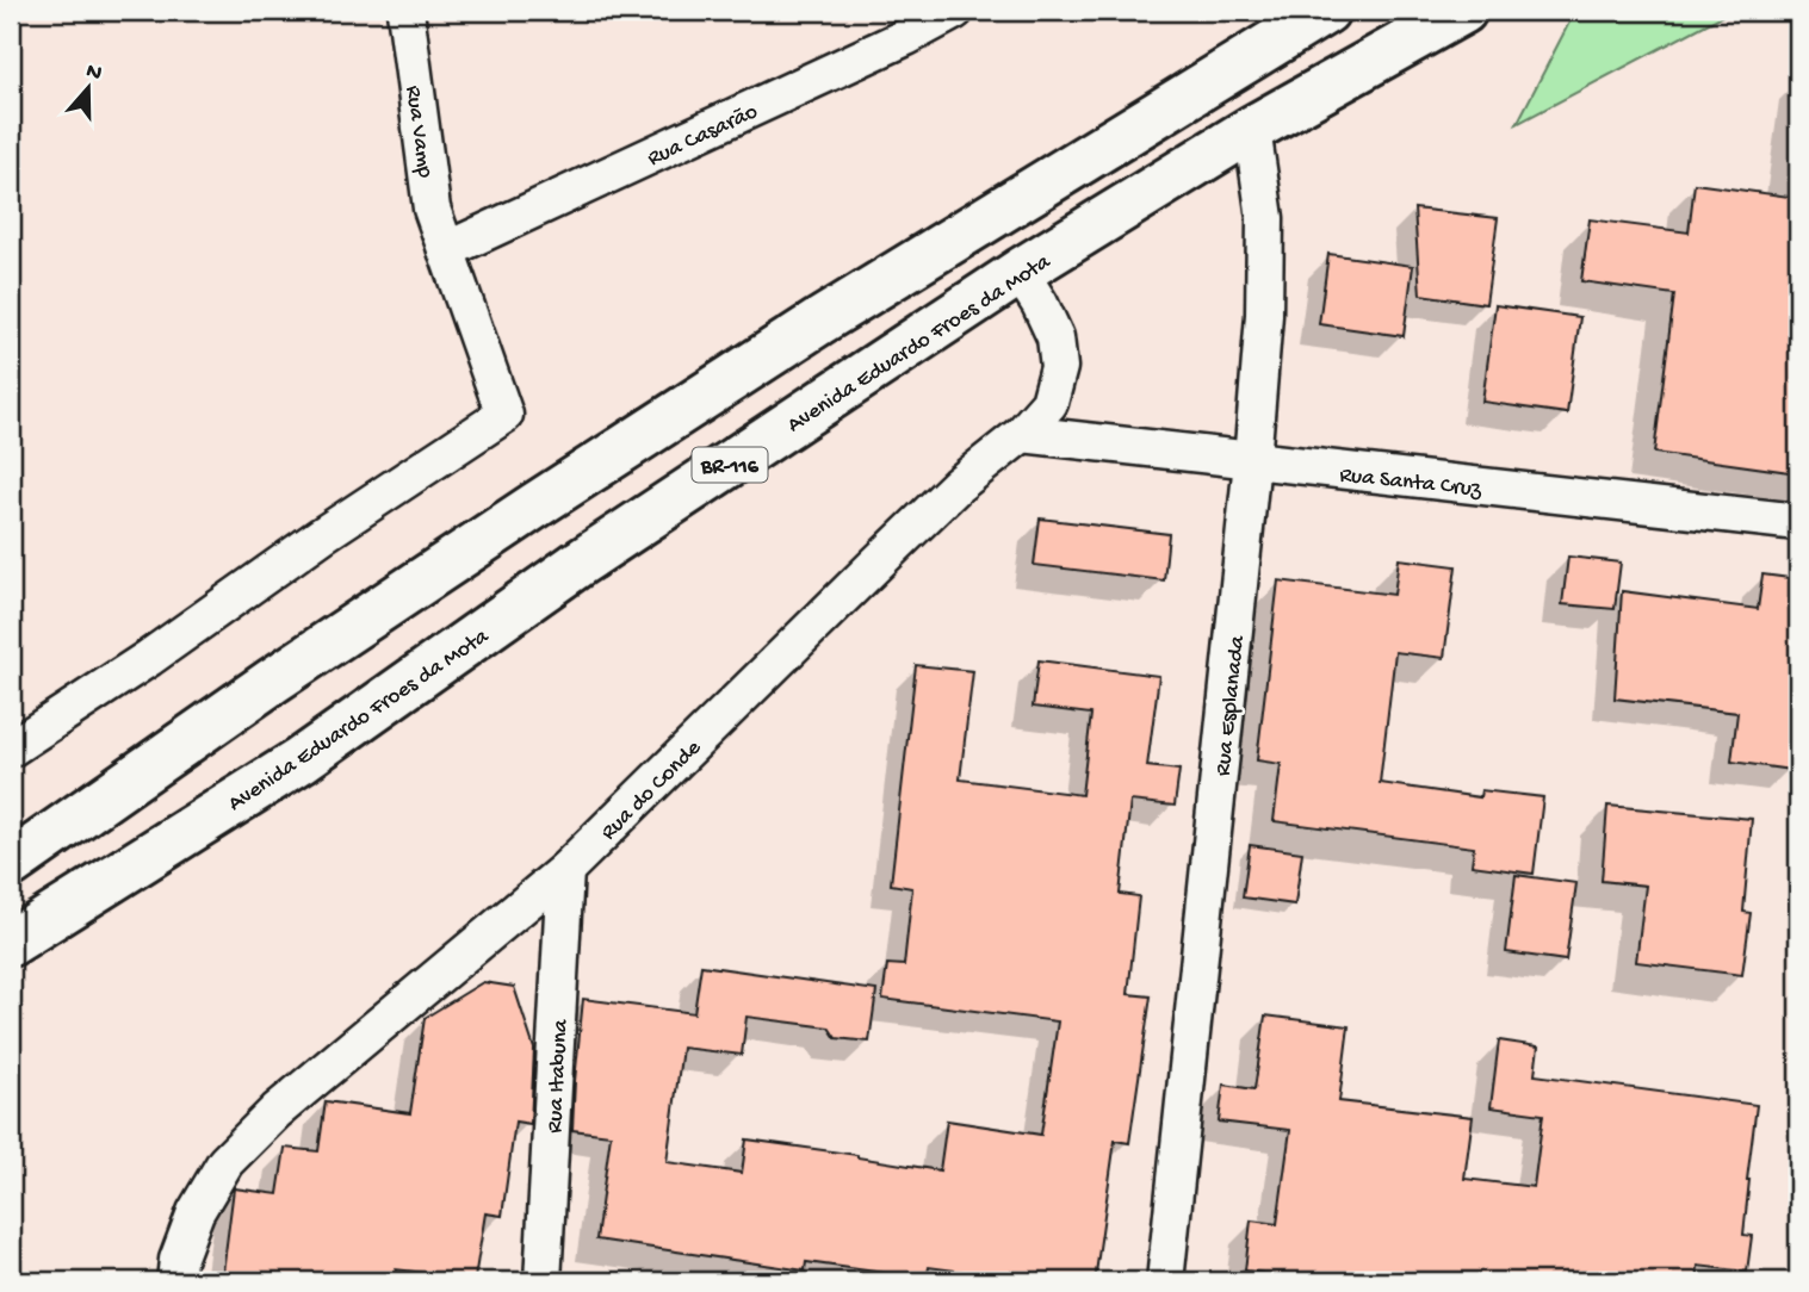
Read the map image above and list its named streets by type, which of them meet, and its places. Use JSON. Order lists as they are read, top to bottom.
{
  "streets": {
    "highway": ["Avenida Eduardo Froes da Mota", "BR-116"],
    "street": [
      "Rua Vamp",
      "Rua Casarão",
      "Rua Santa Cruz",
      "Rua Esplanada",
      "Rua do Conde",
      "Rua Itabuna"
    ]
  },
  "crossings": [
    ["Rua Vamp", "Rua Casarão"],
    ["Avenida Eduardo Froes da Mota", "Rua Esplanada"],
    ["Avenida Eduardo Froes da Mota", "Rua do Conde"],
    ["Rua Santa Cruz", "Rua Esplanada"],
    ["Rua Santa Cruz", "Rua do Conde"],
    ["Rua do Conde", "Rua Itabuna"]
  ],
  "north": "top"
}
